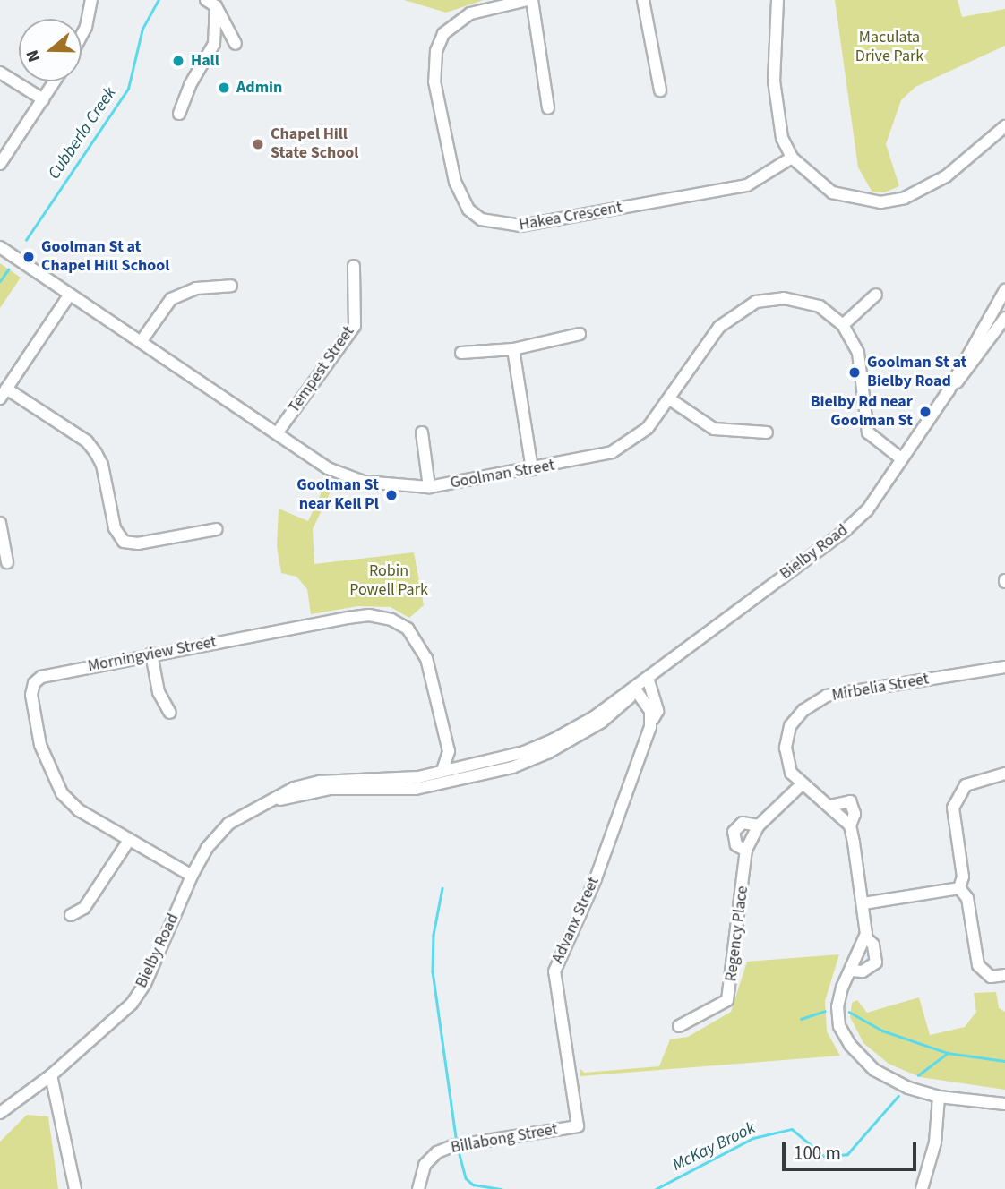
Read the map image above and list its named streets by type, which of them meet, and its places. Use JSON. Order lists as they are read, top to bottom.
{
  "streets": {
    "street": [
      "Hakea Crescent",
      "Tempest Street",
      "Goolman Street",
      "Bielby Road",
      "Morningview Street",
      "Mirbelia Street",
      "Advanx Street",
      "Regency Place",
      "Billabong Street"
    ]
  },
  "crossings": [
    ["Tempest Street", "Goolman Street"],
    ["Goolman Street", "Bielby Road"],
    ["Bielby Road", "Morningview Street"],
    ["Bielby Road", "Advanx Street"],
    ["Mirbelia Street", "Regency Place"],
    ["Advanx Street", "Billabong Street"]
  ],
  "water": ["Cubberla Creek", "McKay Brook"],
  "parks": ["Maculata Drive Park", "Robin Powell Park"],
  "places": [
    "Hall",
    "Admin",
    "Chapel Hill State School",
    "Goolman St at Chapel Hill School",
    "Goolman St at Bielby Road",
    "Bielby Rd near Goolman St",
    "Goolman St near Keil Pl"
  ],
  "scale_bar": "100 m",
  "north": "left"
}
